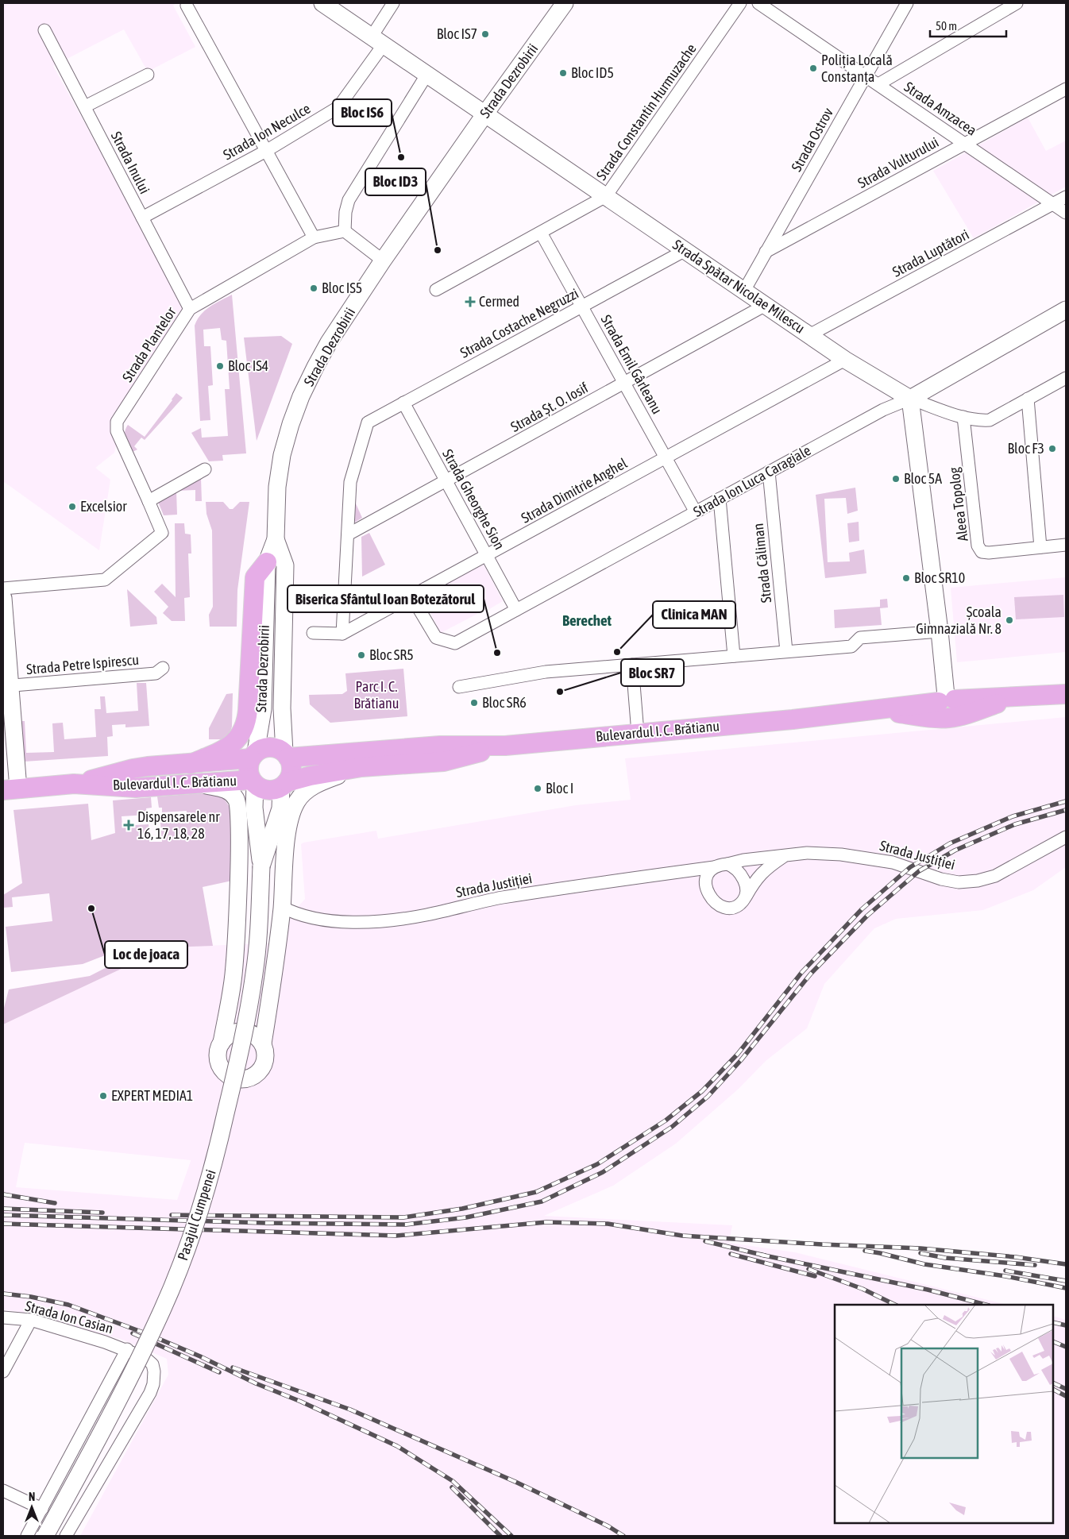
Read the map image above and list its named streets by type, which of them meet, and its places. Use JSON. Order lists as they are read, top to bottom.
{
  "streets": {
    "main road": [
      "Strada Dezrobirii",
      "Strada Spătar Nicolae Milescu",
      "Strada Ion Luca Caragiale",
      "Bulevardul I. C. Brătianu",
      "Pasajul Cumpenei"
    ],
    "street": [
      "Strada Amzacea",
      "Strada Constantin Hurmuzache",
      "Strada Ion Neculce",
      "Strada Ostrov",
      "Strada Inului",
      "Strada Vulturului",
      "Strada Luptători",
      "Strada Costache Negruzzi",
      "Strada Plantelor",
      "Strada Emil Gârleanu",
      "Strada Șt. O. Iosif",
      "Strada Dimitrie Anghel",
      "Strada Gheorghe Sion",
      "Aleea Topolog",
      "Strada Căliman",
      "Strada Petre Ispirescu",
      "Strada Justiției",
      "Strada Ion Casian"
    ]
  },
  "crossings": [
    ["Strada Dezrobirii", "Strada Spătar Nicolae Milescu"],
    ["Strada Dezrobirii", "Bulevardul I. C. Brătianu"],
    ["Strada Amzacea", "Strada Ostrov"],
    ["Strada Amzacea", "Strada Vulturului"],
    ["Strada Amzacea", "Strada Luptători"],
    ["Strada Constantin Hurmuzache", "Strada Spătar Nicolae Milescu"],
    ["Strada Constantin Hurmuzache", "Strada Emil Gârleanu"],
    ["Strada Ion Neculce", "Strada Inului"],
    ["Strada Ion Neculce", "Strada Spătar Nicolae Milescu"],
    ["Strada Ostrov", "Strada Vulturului"],
    ["Strada Ostrov", "Strada Spătar Nicolae Milescu"],
    ["Strada Inului", "Strada Plantelor"],
    ["Strada Luptători", "Strada Spătar Nicolae Milescu"],
    ["Strada Spătar Nicolae Milescu", "Strada Costache Negruzzi"],
    ["Strada Spătar Nicolae Milescu", "Strada Șt. O. Iosif"],
    ["Strada Spătar Nicolae Milescu", "Strada Ion Luca Caragiale"],
    ["Strada Spătar Nicolae Milescu", "Strada Dimitrie Anghel"],
    ["Strada Costache Negruzzi", "Strada Emil Gârleanu"],
    ["Strada Costache Negruzzi", "Strada Șt. O. Iosif"],
    ["Strada Costache Negruzzi", "Strada Gheorghe Sion"],
    ["Strada Emil Gârleanu", "Strada Șt. O. Iosif"],
    ["Strada Emil Gârleanu", "Strada Ion Luca Caragiale"],
    ["Strada Emil Gârleanu", "Strada Dimitrie Anghel"],
    ["Strada Șt. O. Iosif", "Strada Gheorghe Sion"],
    ["Strada Ion Luca Caragiale", "Strada Dimitrie Anghel"],
    ["Strada Ion Luca Caragiale", "Strada Gheorghe Sion"],
    ["Strada Ion Luca Caragiale", "Strada Căliman"],
    ["Strada Dimitrie Anghel", "Strada Gheorghe Sion"]
  ],
  "districts": ["Berechet"],
  "parks": ["Parc I. C. Brătianu"],
  "places": {
    "other": [
      "Bloc IS7",
      "Poliția Locală Constanța",
      "Bloc ID5",
      "Bloc IS6",
      "Bloc ID3",
      "Bloc IS5",
      "Bloc IS4",
      "Bloc F3",
      "Bloc 5A",
      "Excelsior",
      "Bloc SR10",
      "Școala Gimnazială Nr. 8",
      "Clinica MAN",
      "Biserica Sfântul Ioan Botezătorul",
      "Bloc SR5",
      "Bloc SR7",
      "Bloc SR6",
      "Bloc I",
      "Loc de joaca",
      "EXPERT MEDIA1"
    ],
    "health": ["Cermed", "Dispensarele nr 16, 17, 18, 28"]
  },
  "scale_bar": "50 m",
  "north": "top"
}
